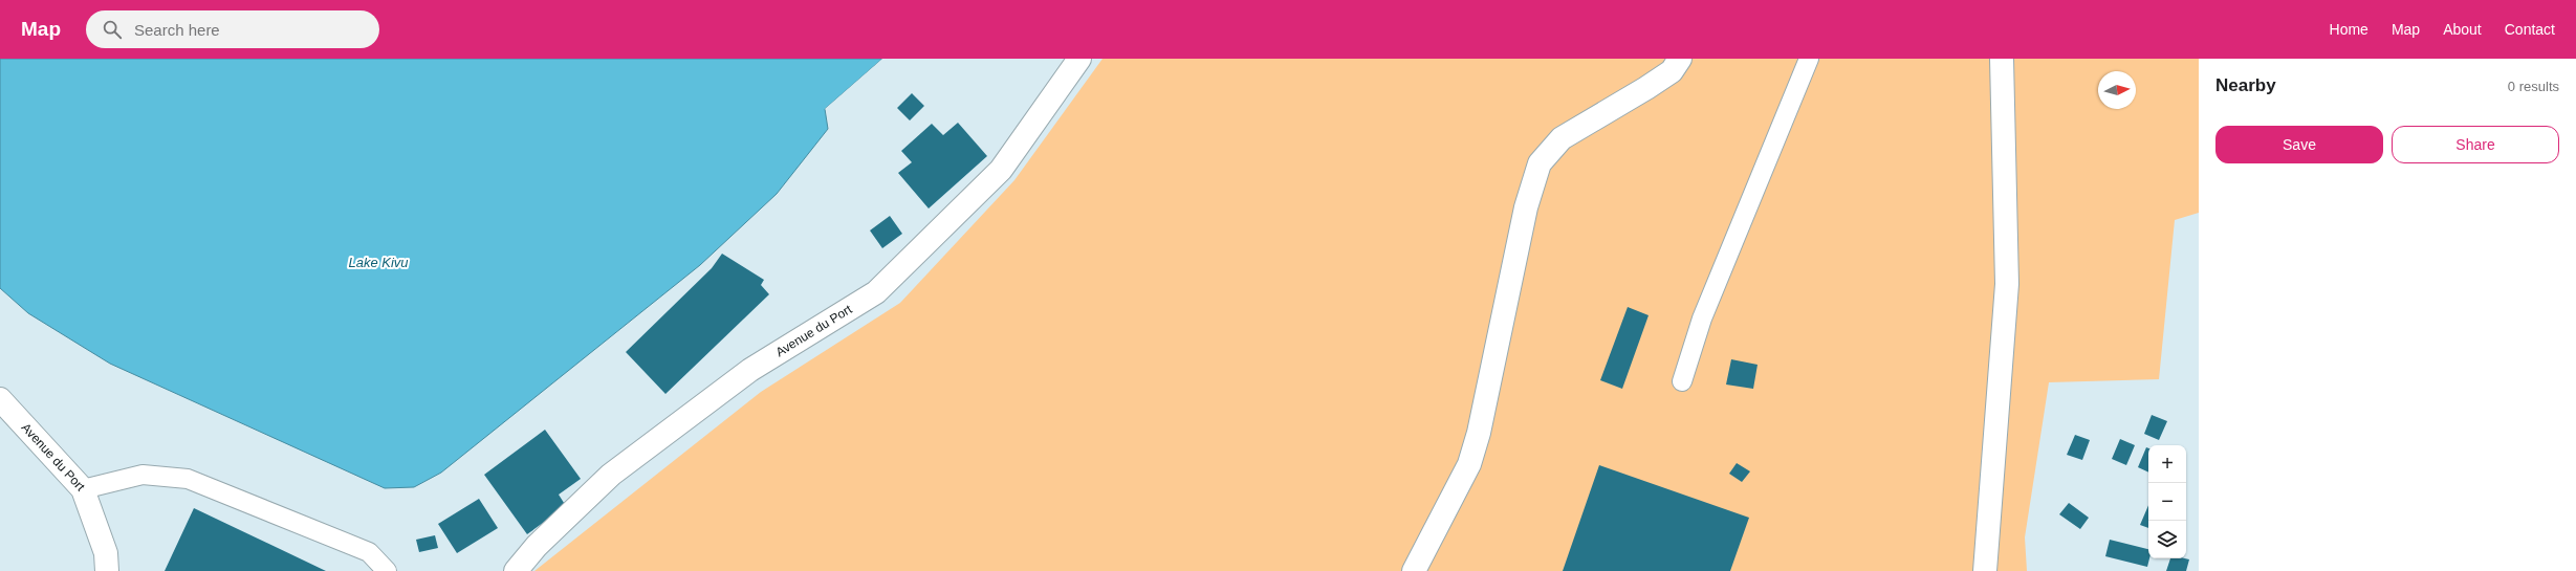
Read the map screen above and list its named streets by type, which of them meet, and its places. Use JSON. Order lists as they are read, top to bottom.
{
  "streets": {
    "street": ["Avenue du Port"]
  },
  "water": ["Lake Kivu"],
  "north": "right",
  "page": {
    "header": "Map",
    "search": "Search here",
    "nav": [
      "Home",
      "Map",
      "About",
      "Contact"
    ],
    "heading": ["Nearby", "0 results"],
    "buttons": ["Save", "Share"],
    "map_buttons": ["+", "−"]
  }
}
